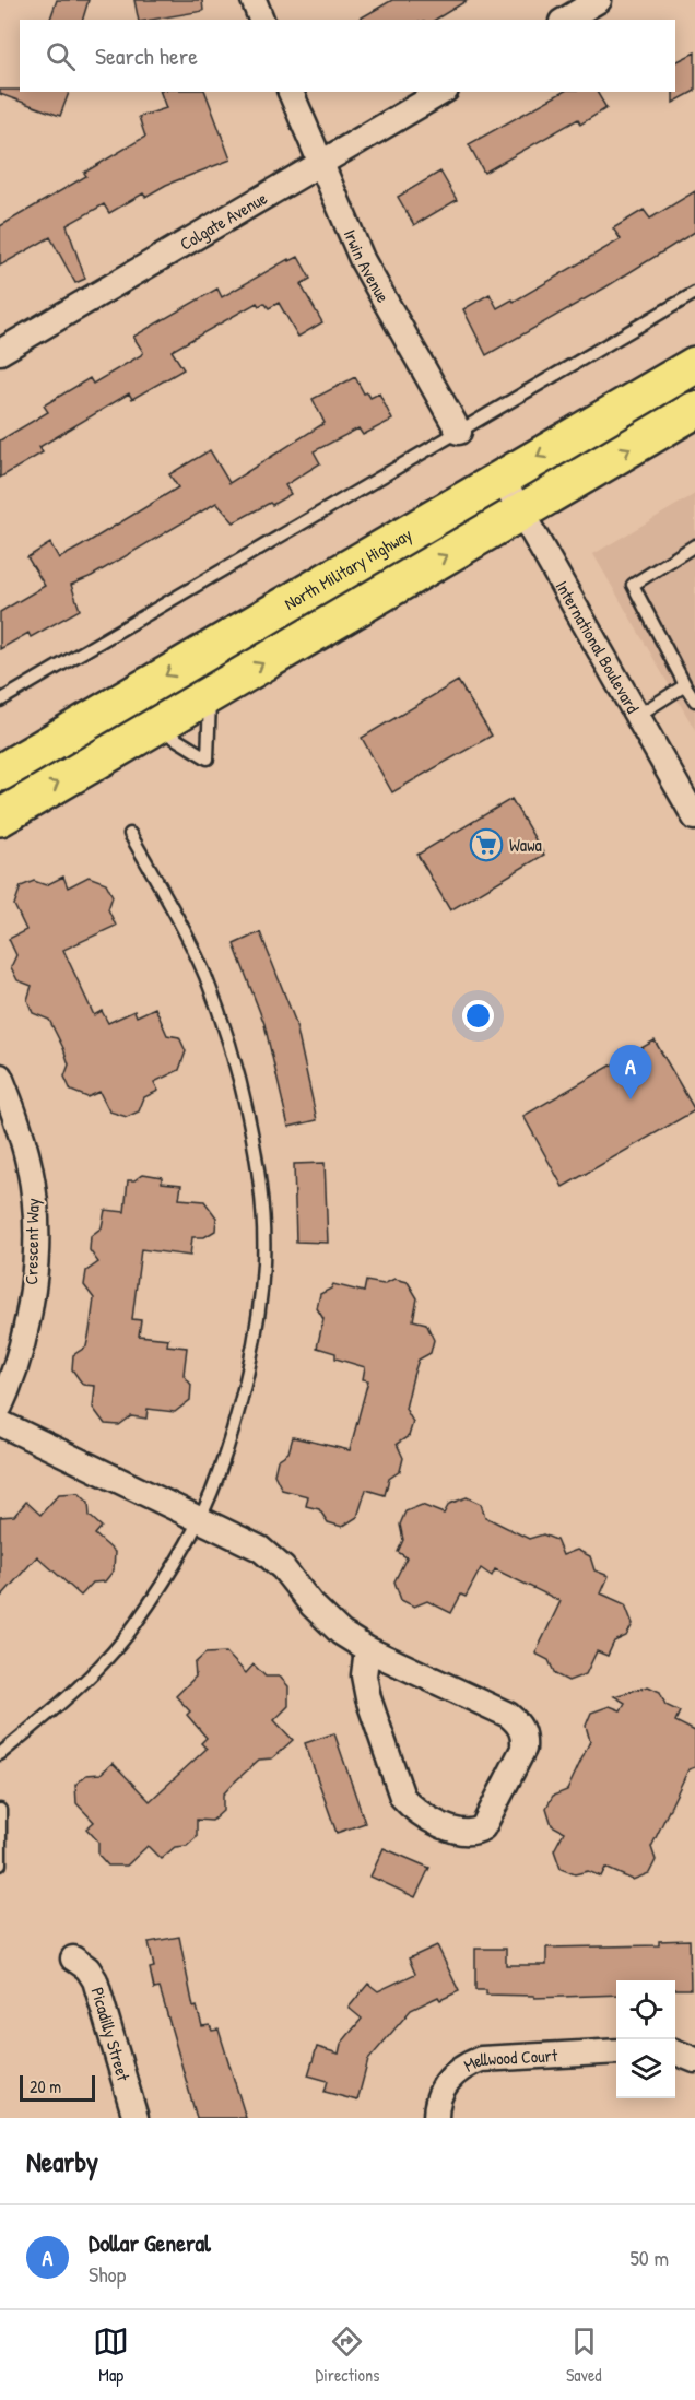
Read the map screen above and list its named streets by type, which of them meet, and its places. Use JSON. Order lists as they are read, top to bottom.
{
  "streets": {
    "main road": ["North Military Highway"],
    "street": [
      "Colgate Avenue",
      "Irwin Avenue",
      "International Boulevard",
      "Crescent Way",
      "Picadilly Street",
      "Mellwood Court"
    ]
  },
  "crossings": [
    ["Colgate Avenue", "Irwin Avenue"],
    ["North Military Highway", "International Boulevard"]
  ],
  "places": {
    "supermarket": ["Wawa"]
  },
  "scale_bar": "20 m",
  "page": {
    "search": "Search here",
    "pins": "A",
    "scale": "20 m",
    "heading": "Nearby",
    "list": [
      {
        "mark": "A",
        "name": "Dollar General",
        "note": "Shop",
        "value": "50 m"
      }
    ],
    "nav": ["Map", "Directions", "Saved"]
  }
}
